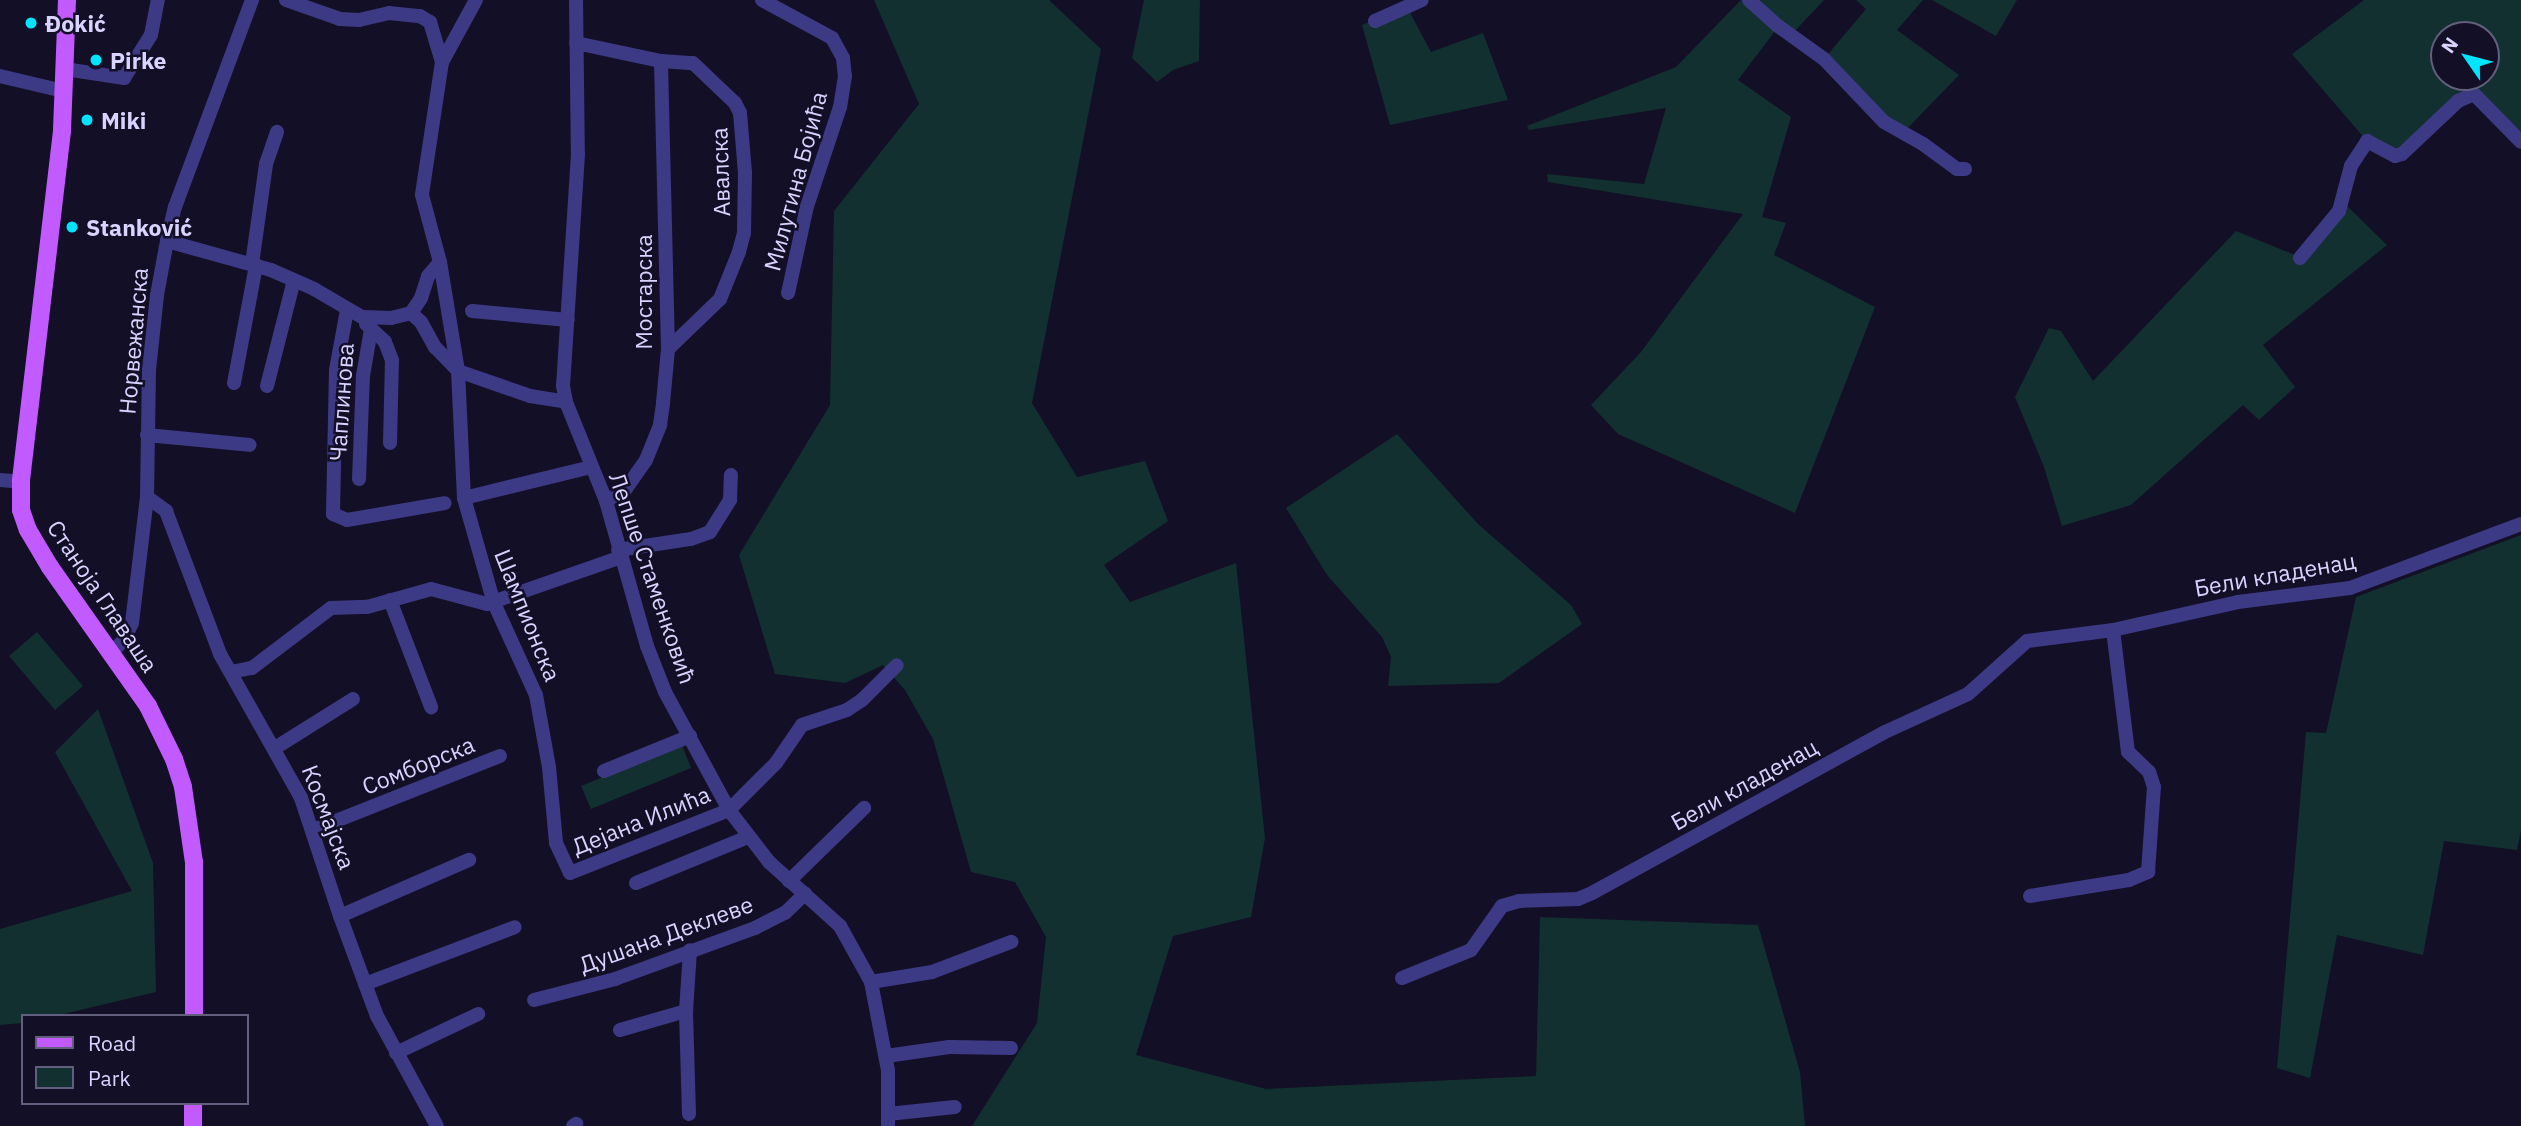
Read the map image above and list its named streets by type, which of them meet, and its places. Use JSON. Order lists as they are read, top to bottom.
{
  "streets": {
    "main road": ["Станоја Главаша"],
    "street": [
      "Авалска",
      "Милутина Бојића",
      "Мостарска",
      "Норвежанска",
      "Чаплинова",
      "Бели кладенац",
      "Лепше Стаменковић",
      "Шампионска",
      "Сомборска",
      "Космајска",
      "Дејана Илића",
      "Душана Деклеве"
    ]
  },
  "crossings": [
    ["Авалска", "Мостарска"],
    ["Авалска", "Лепше Стаменковић"],
    ["Мостарска", "Лепше Стаменковић"],
    ["Норвежанска", "Станоја Главаша"],
    ["Норвежанска", "Космајска"],
    ["Лепше Стаменковић", "Дејана Илића"],
    ["Лепше Стаменковић", "Душана Деклеве"],
    ["Шампионска", "Дејана Илића"],
    ["Сомборска", "Космајска"]
  ],
  "places": [
    "Đokić",
    "Pirke",
    "Miki",
    "Stanković"
  ],
  "legend": ["Road", "Park"],
  "north": "top left"
}
